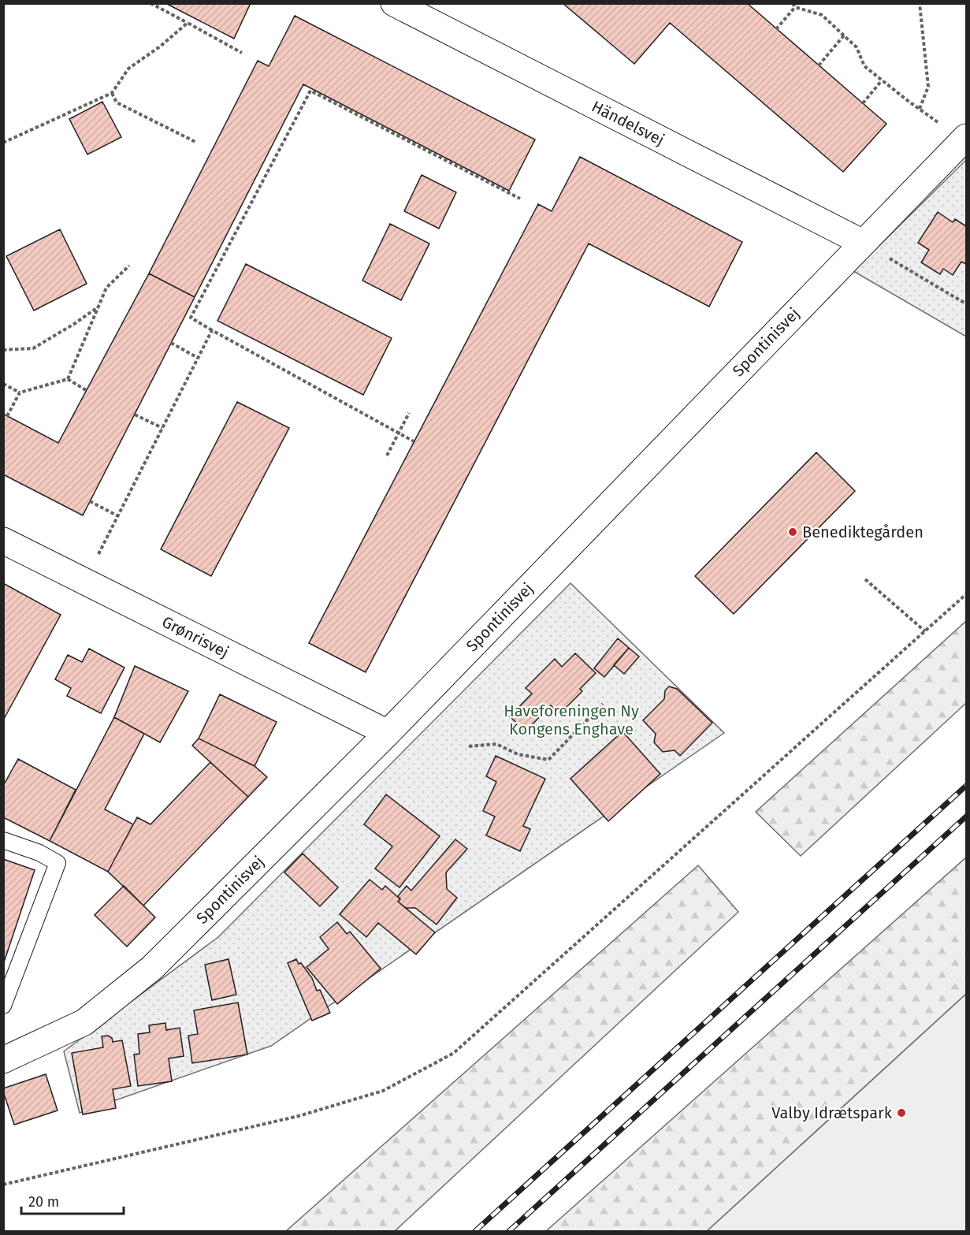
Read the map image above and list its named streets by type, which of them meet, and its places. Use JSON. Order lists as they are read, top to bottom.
{
  "streets": {
    "street": ["Händelsvej", "Spontinisvej", "Grønrisvej"]
  },
  "crossings": [
    ["Händelsvej", "Spontinisvej"],
    ["Spontinisvej", "Grønrisvej"]
  ],
  "parks": ["Haveforeningen Ny Kongens Enghave"],
  "places": ["Benediktegården", "Valby Idrætspark"],
  "scale_bar": "20 m"
}
